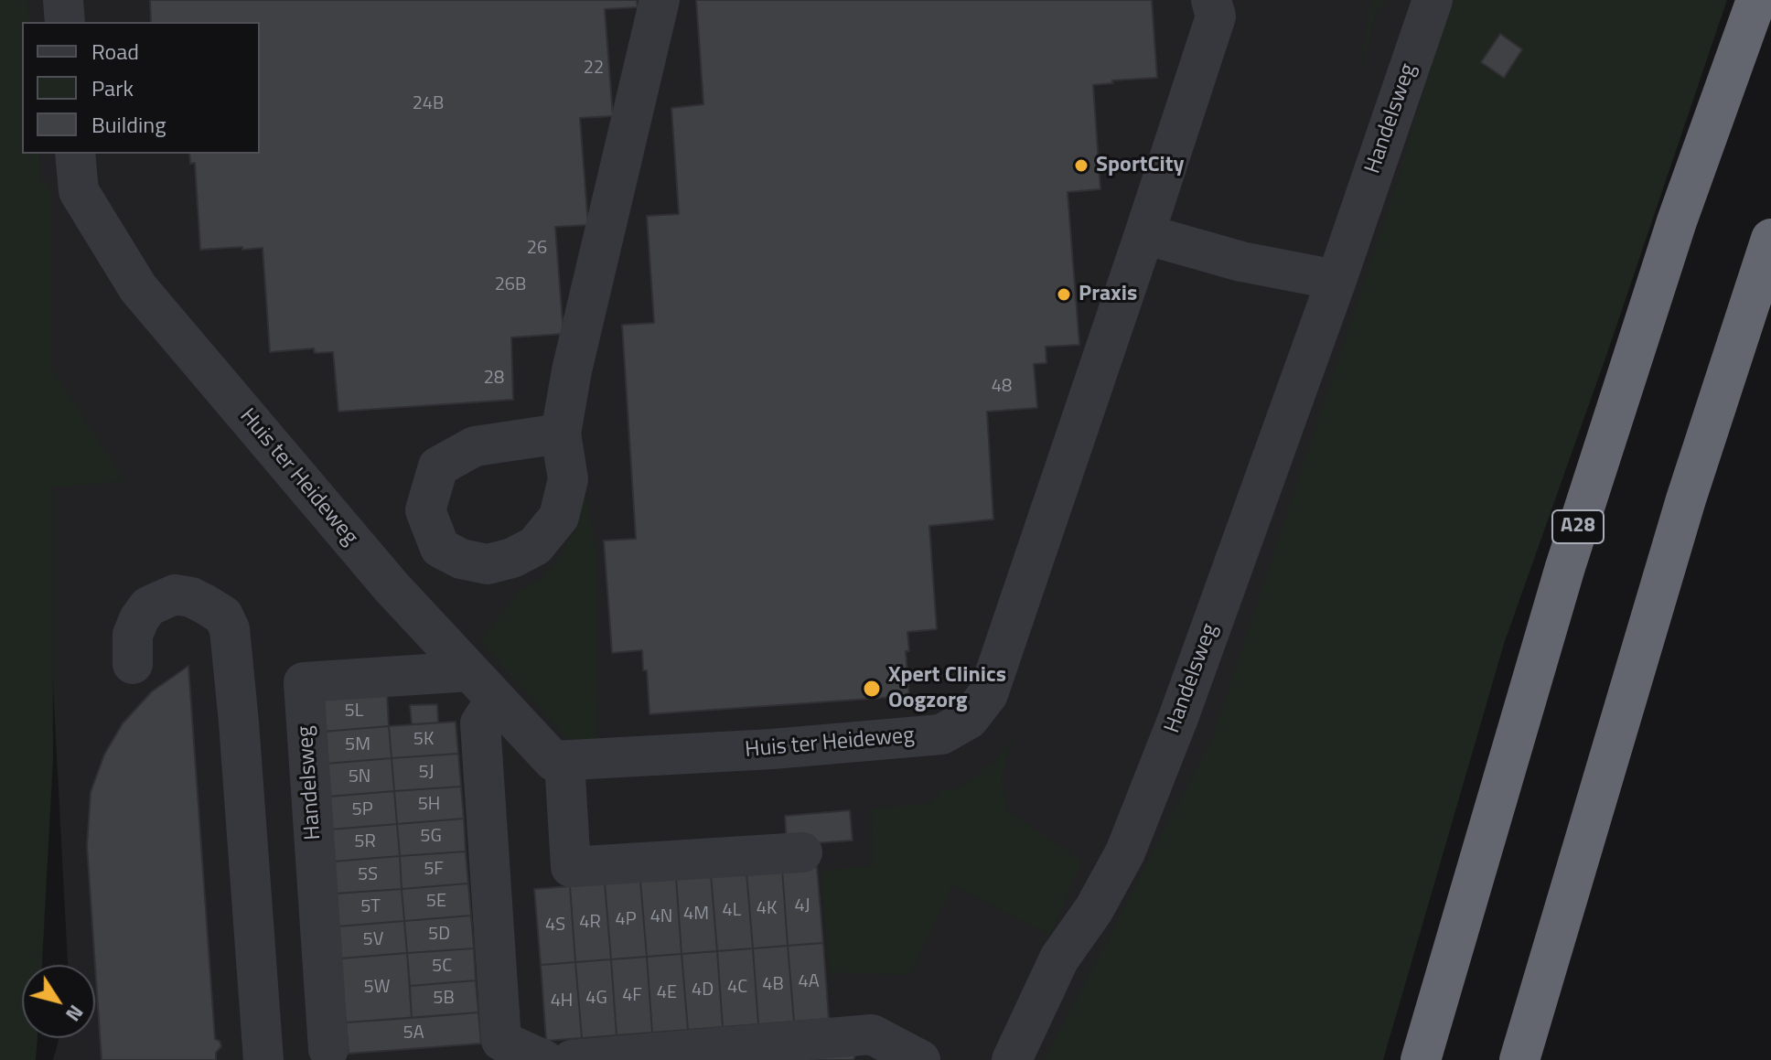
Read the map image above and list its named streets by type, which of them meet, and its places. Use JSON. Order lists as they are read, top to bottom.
{
  "streets": {
    "highway": ["A28"],
    "street": ["Handelsweg", "Huis ter Heideweg"]
  },
  "crossings": [
    ["Handelsweg", "Huis ter Heideweg"]
  ],
  "places": ["SportCity", "Praxis", "Xpert Clinics Oogzorg"],
  "house_numbers": [
    "22",
    "24B",
    "26",
    "26B",
    "28",
    "48",
    "5L",
    "5K",
    "5M",
    "5J",
    "5N",
    "5H",
    "5P",
    "5G",
    "5R",
    "5F",
    "5S",
    "5E",
    "4J",
    "5T",
    "4K",
    "4L",
    "4M",
    "4N",
    "4P",
    "4R",
    "4S",
    "5D",
    "5V",
    "5C",
    "4A",
    "4B",
    "5W",
    "4C",
    "4D",
    "4E",
    "4F",
    "5B",
    "4G",
    "4H",
    "5A"
  ],
  "legend": ["Road", "Park", "Building"],
  "north": "bottom right"
}
